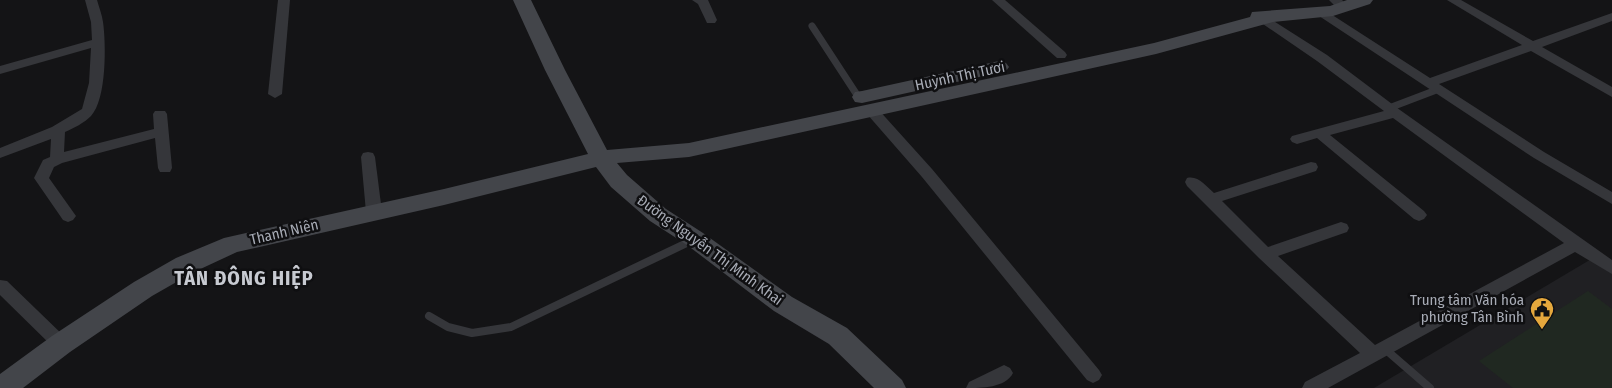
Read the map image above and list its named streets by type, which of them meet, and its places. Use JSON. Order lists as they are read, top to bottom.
{
  "streets": {
    "street": ["Huỳnh Thị Tươi", "Thanh Niên", "Đường Nguyễn Thị Minh Khai"]
  },
  "crossings": [
    ["Huỳnh Thị Tươi", "Thanh Niên"],
    ["Huỳnh Thị Tươi", "Đường Nguyễn Thị Minh Khai"],
    ["Thanh Niên", "Đường Nguyễn Thị Minh Khai"]
  ],
  "districts": ["TÂN ĐÔNG HIỆP"],
  "places": {
    "public building": ["Trung tâm Văn hóa phường Tân Bình"]
  }
}
